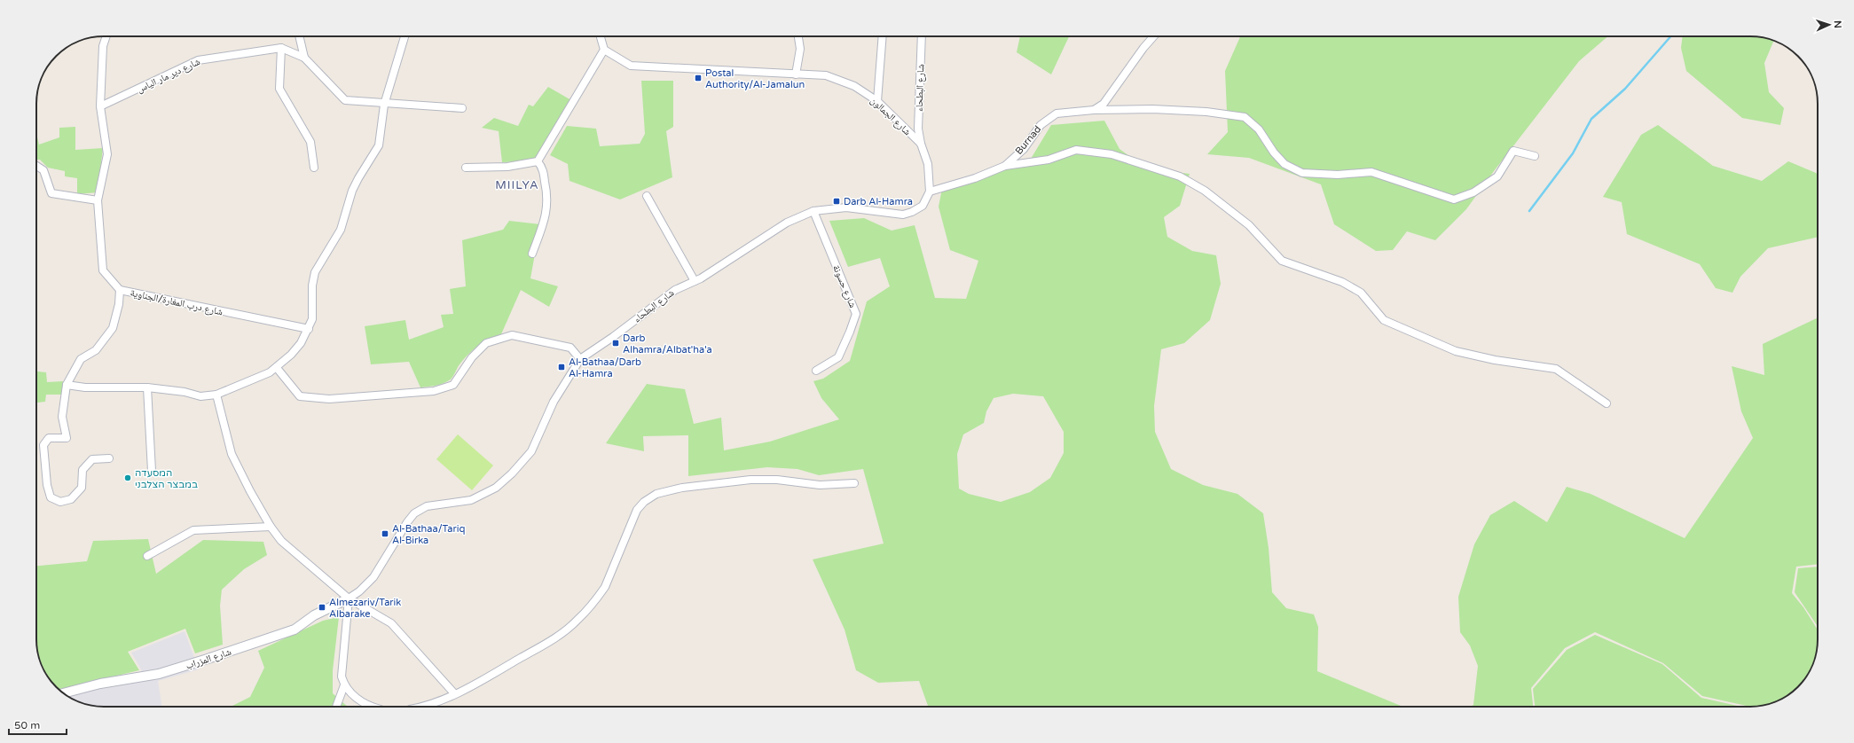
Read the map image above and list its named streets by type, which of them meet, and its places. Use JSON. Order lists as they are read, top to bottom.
{
  "streets": {
    "street": [
      "شارع دير مار الياس",
      "شارع البطحاء",
      "شارع الجمالون",
      "Burnad",
      "شارع حسونة",
      "شارع درب المغارة/الجناوية",
      "شارع المزراب"
    ]
  },
  "crossings": [
    ["شارع دير مار الياس", "شارع درب المغارة/الجناوية"],
    ["شارع البطحاء", "شارع الجمالون"],
    ["شارع البطحاء", "Burnad"],
    ["شارع البطحاء", "شارع حسونة"],
    ["شارع البطحاء", "شارع المزراب"],
    ["شارع الجمالون", "Burnad"]
  ],
  "districts": ["MIILYA"],
  "places": {
    "transit": [
      "Postal Authority/Al-Jamalun",
      "Darb Al-Hamra",
      "Darb Alhamra/Albat'ha'a",
      "Al-Bathaa/Darb Al-Hamra",
      "Al-Bathaa/Tariq Al-Birka",
      "Almezariv/Tarik Albarake"
    ],
    "other": ["המסעדה במבצר הצלבני"]
  },
  "scale_bar": "50 m",
  "north": "right"
}
